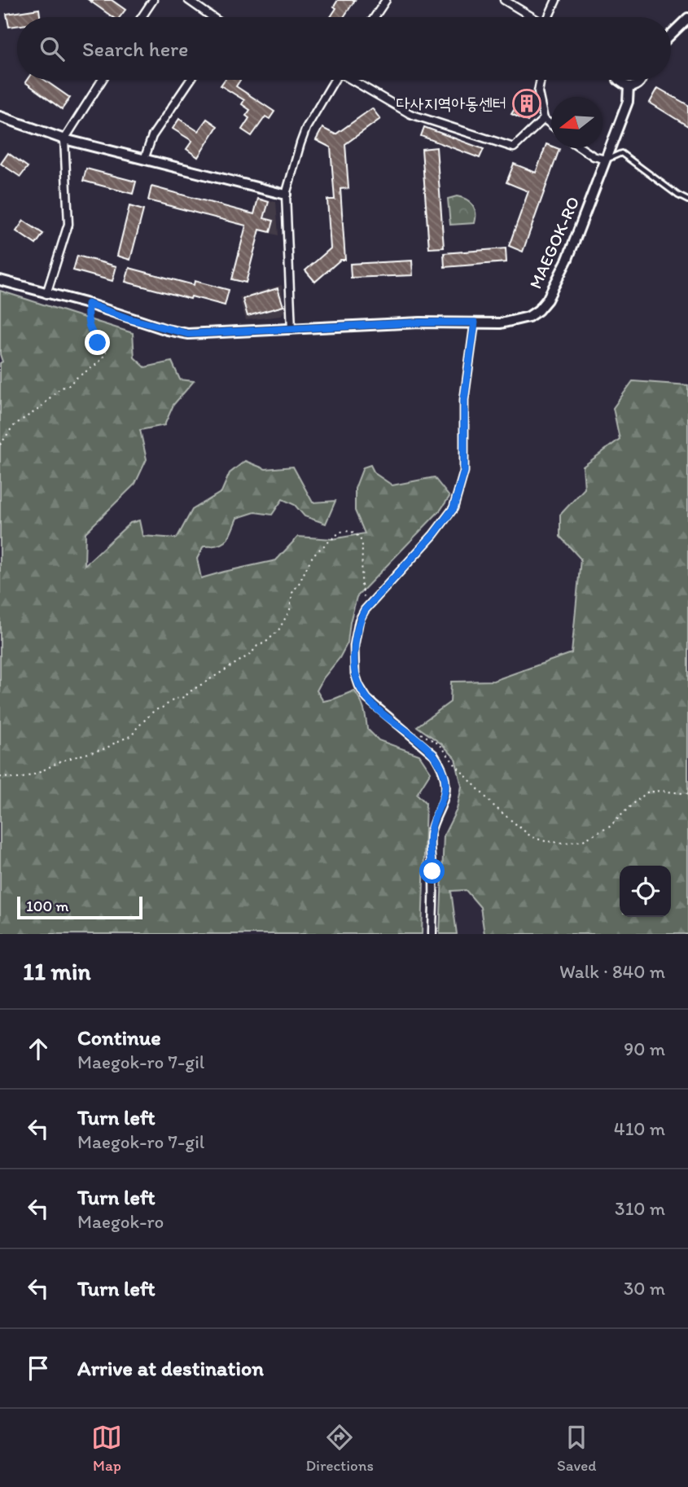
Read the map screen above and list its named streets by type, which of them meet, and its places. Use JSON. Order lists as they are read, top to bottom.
{
  "streets": {
    "street": ["MAEGOK-RO"]
  },
  "places": {
    "building": ["다사지역아동센터"]
  },
  "scale_bar": "100 m",
  "north": "left",
  "page": {
    "search": "Search here",
    "scale": "100 m",
    "heading": ["11 min", "Walk · 840 m"],
    "list": [
      ["Continue", "Maegok-ro 7-gil", "90 m"],
      ["Turn left", "Maegok-ro 7-gil", "410 m"],
      ["Turn left", "Maegok-ro", "310 m"],
      ["Turn left", "30 m"],
      "Arrive at destination"
    ],
    "nav": ["Map", "Directions", "Saved"]
  }
}
